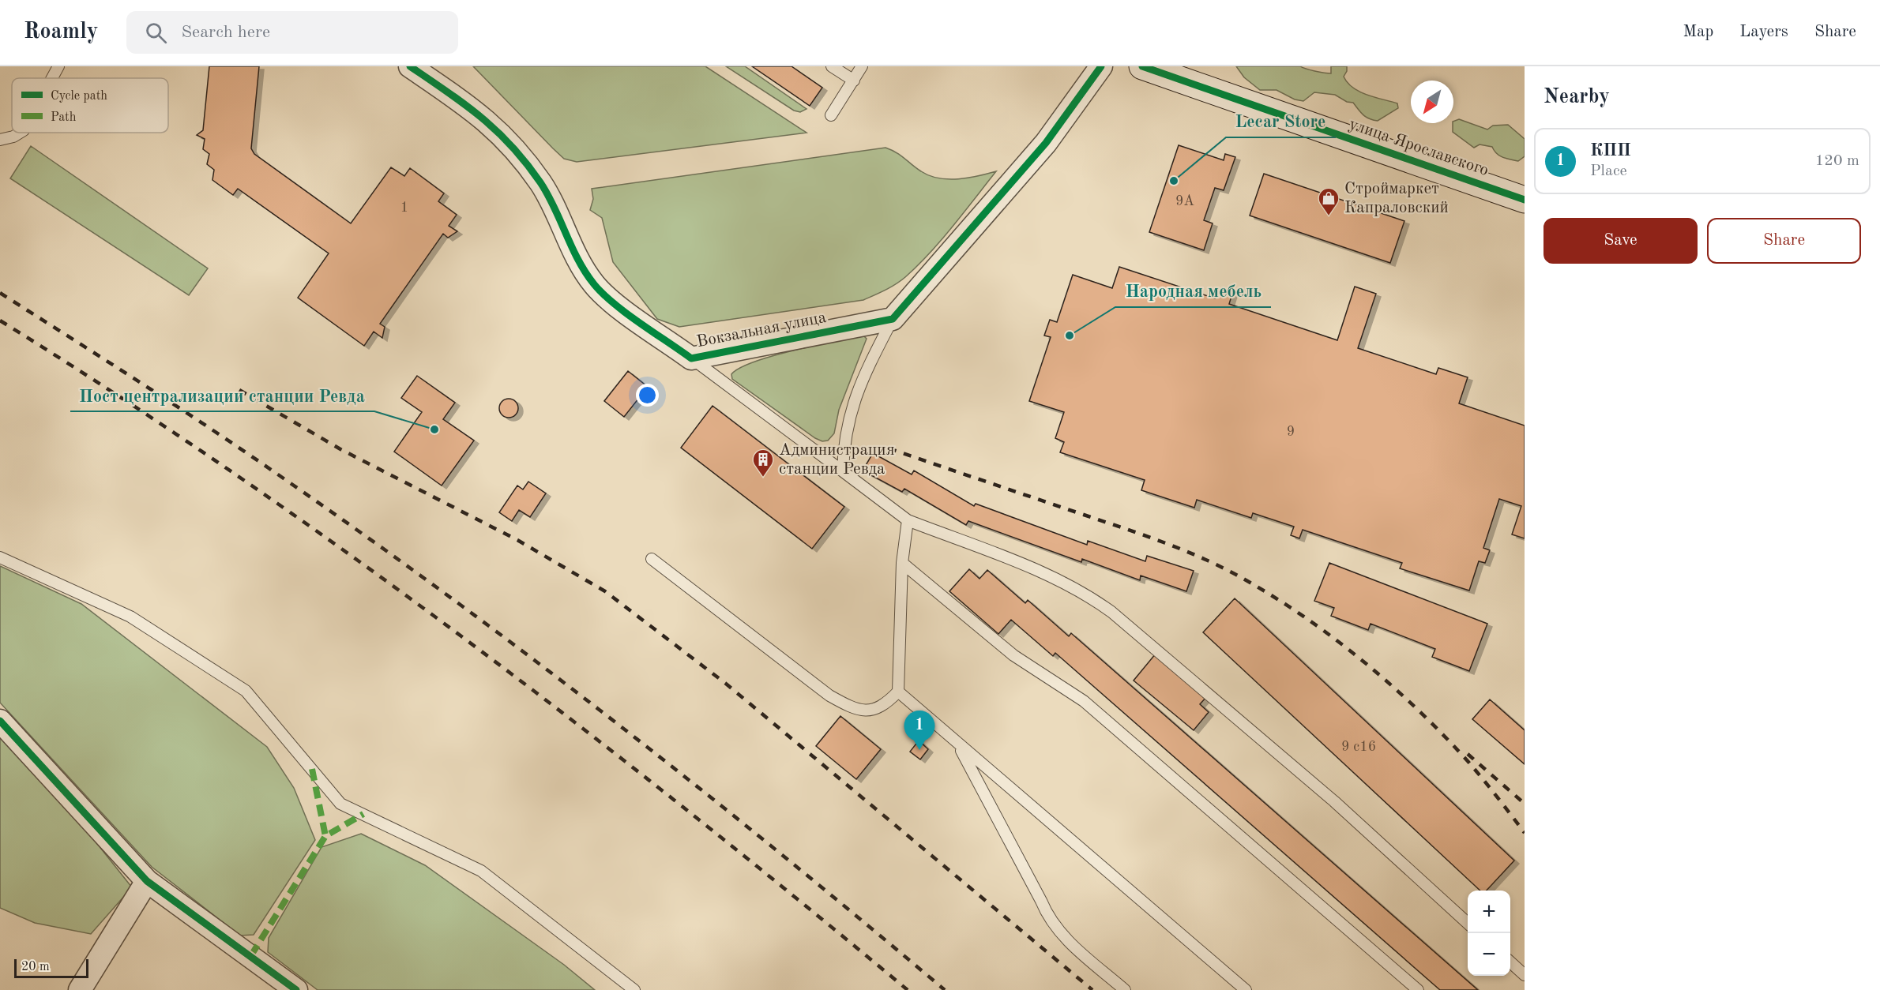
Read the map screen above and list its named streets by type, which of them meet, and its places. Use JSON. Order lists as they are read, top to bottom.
{
  "streets": {
    "street": ["улица Ярославского", "Вокзальная улица"]
  },
  "places": {
    "other": ["Lecar Store", "Народная мебель", "Пост централизации станции Ревда"],
    "shop": ["Строймаркет Капраловский"],
    "building": ["Администрация станции Ревда"]
  },
  "house_numbers": [
    "9А",
    "1",
    "9",
    "9 с16"
  ],
  "legend": ["Cycle path", "Path"],
  "scale_bar": "20 m",
  "north": "bottom left",
  "page": {
    "header": "Roamly",
    "search": "Search here",
    "nav": ["Map", "Layers", "Share"],
    "heading": "Nearby",
    "list": [
      {
        "mark": "1",
        "name": "КПП",
        "note": "Place",
        "value": "120 m"
      }
    ],
    "buttons": ["Save", "Share"],
    "pins": "1",
    "map_buttons": ["+", "−"],
    "scale": "20 m"
  }
}
